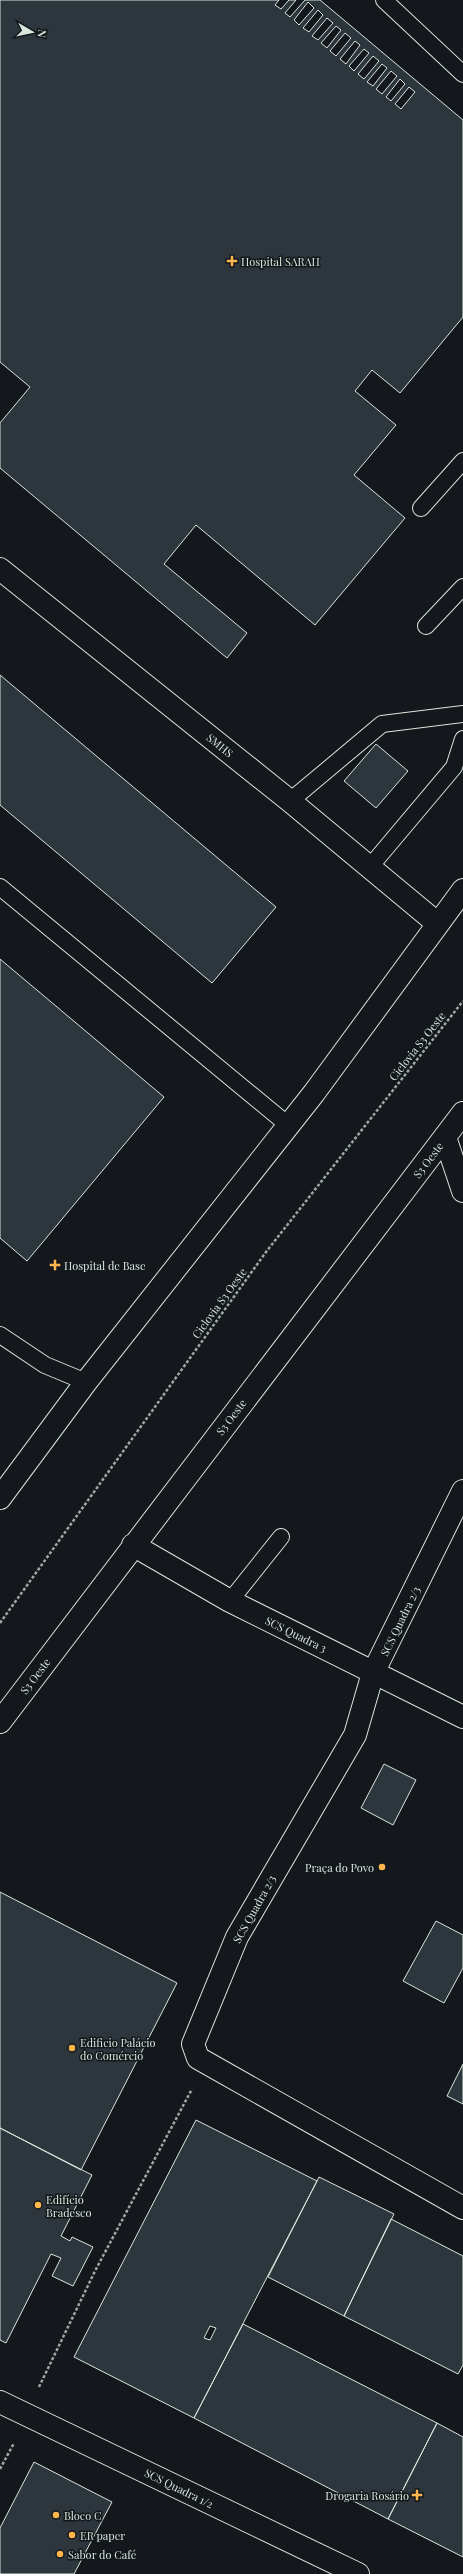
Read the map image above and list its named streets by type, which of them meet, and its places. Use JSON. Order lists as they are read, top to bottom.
{
  "streets": {
    "street": [
      "SMHS",
      "S3 Oeste",
      "SCS Quadra 2/3",
      "SCS Quadra 3",
      "SCS Quadra 1/2"
    ],
    "path": ["Ciclovia S3 Oeste"]
  },
  "crossings": [
    ["S3 Oeste", "SCS Quadra 3"],
    ["SCS Quadra 2/3", "SCS Quadra 3"]
  ],
  "places": {
    "health": ["Hospital SARAH", "Hospital de Base", "Drogaria Rosário"],
    "other": [
      "Praça do Povo",
      "Edificio Palácio do Comércio",
      "Edifício Bradesco",
      "Bloco C",
      "ER paper",
      "Sabor do Café"
    ]
  },
  "north": "right"
}
